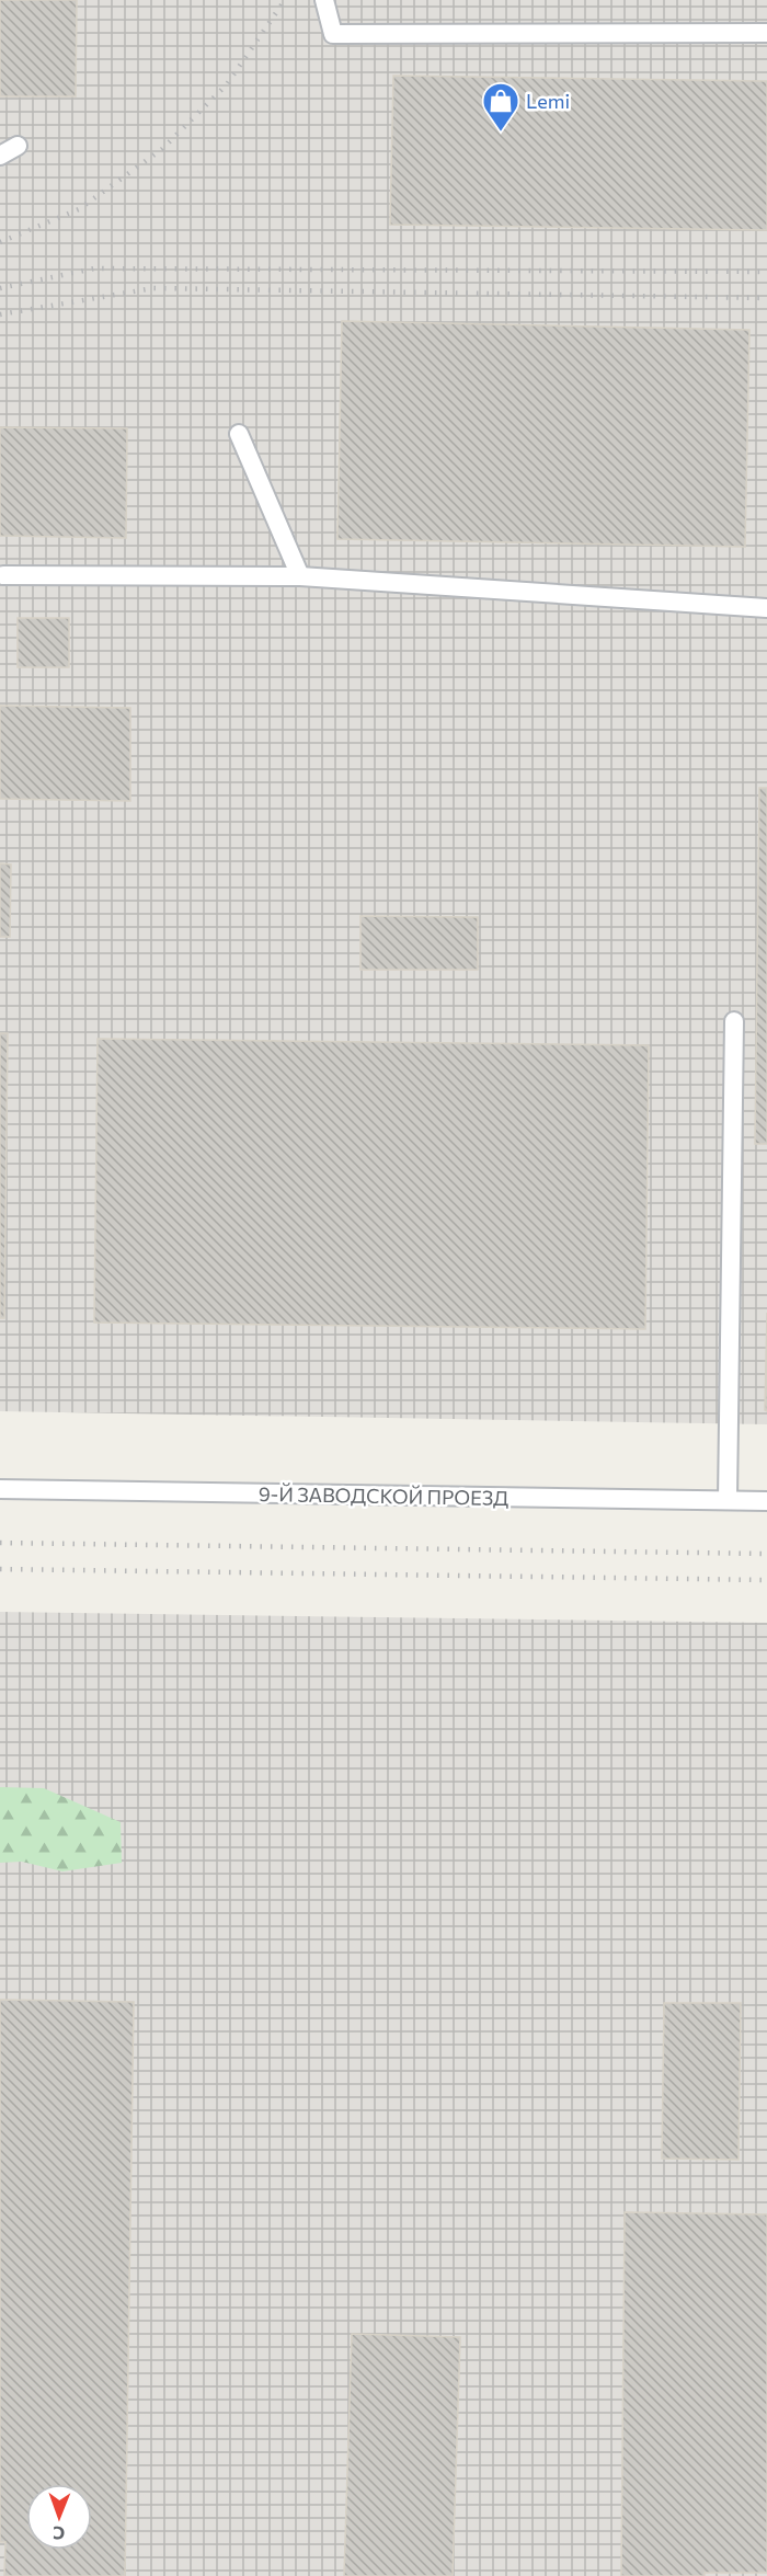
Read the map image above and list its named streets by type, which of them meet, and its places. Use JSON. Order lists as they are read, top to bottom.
{
  "streets": {
    "lane": ["9-Й ЗАВОДСКОЙ ПРОЕЗД"]
  },
  "places": {
    "shop": ["Lemi"]
  },
  "north": "bottom"
}
